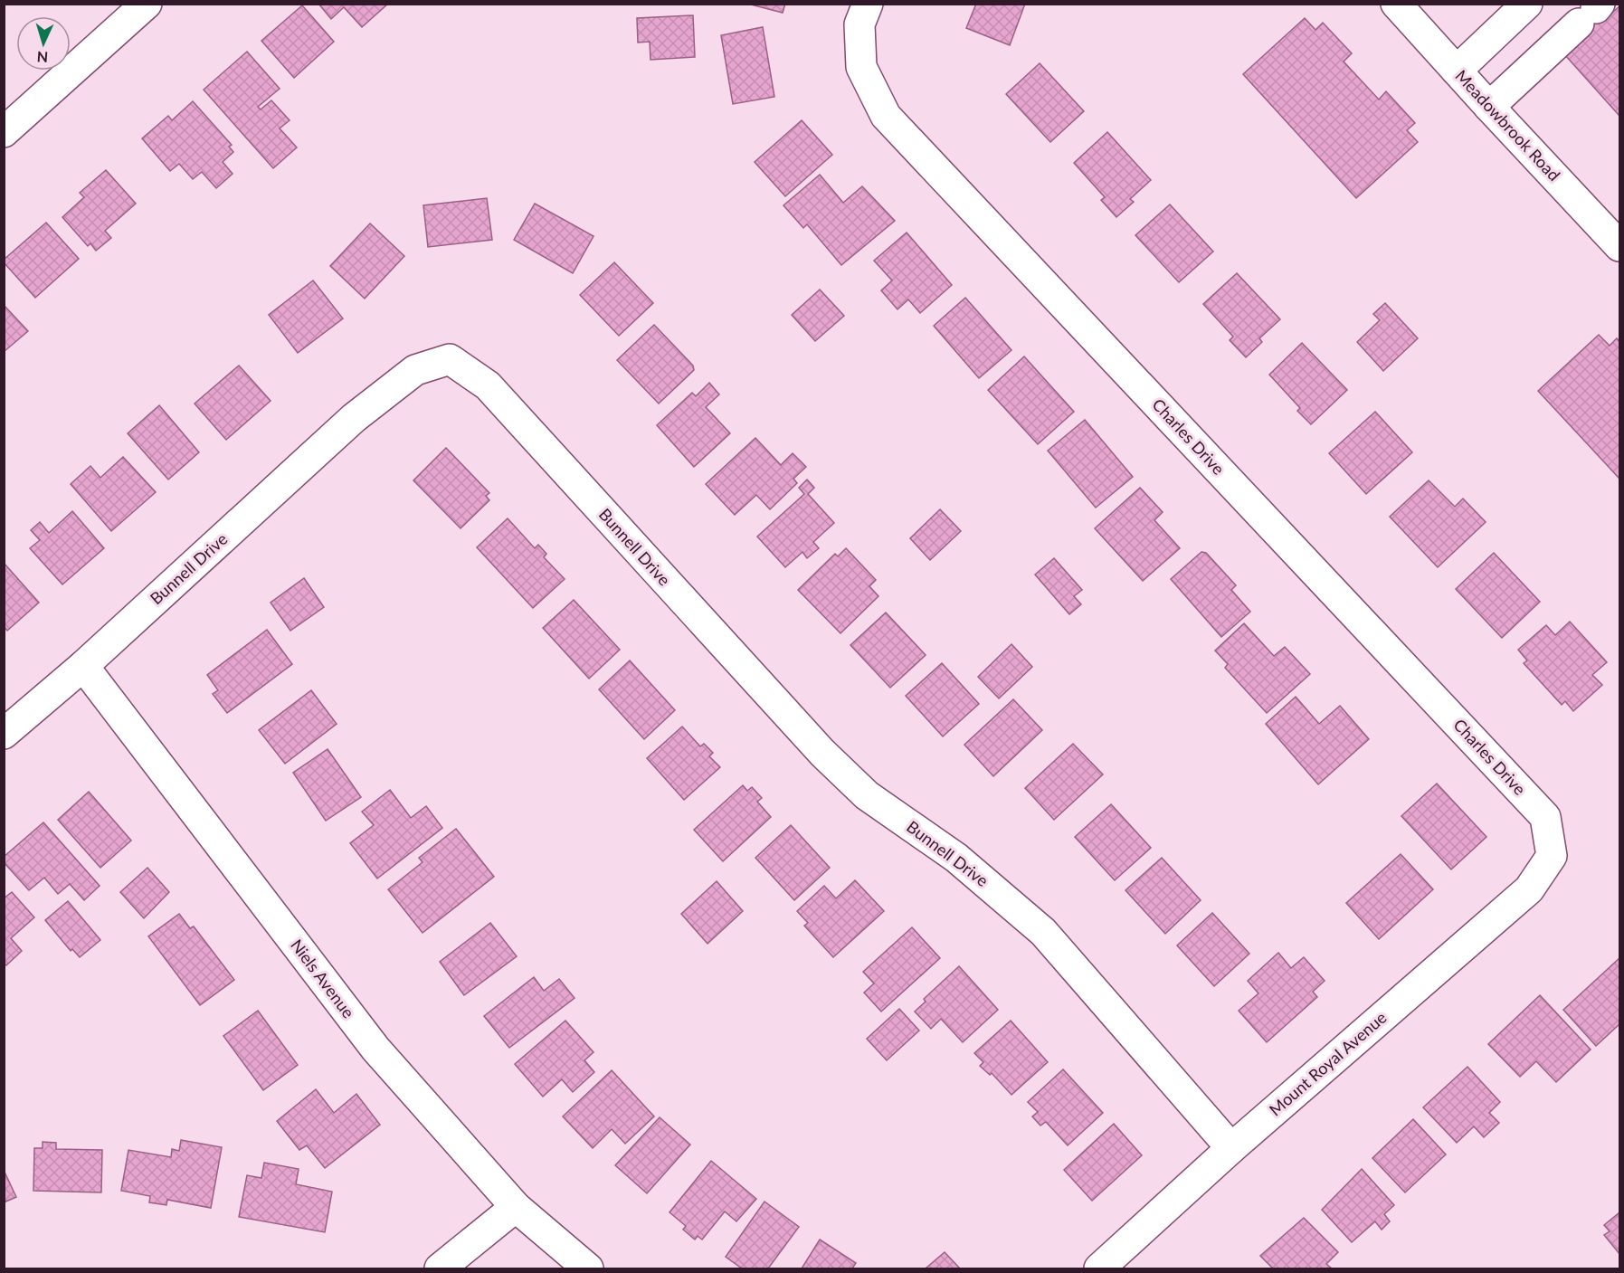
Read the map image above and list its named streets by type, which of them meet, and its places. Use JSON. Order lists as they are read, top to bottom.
{
  "streets": {
    "street": [
      "Meadowbrook Road",
      "Charles Drive",
      "Bunnell Drive",
      "Niels Avenue",
      "Mount Royal Avenue"
    ]
  },
  "crossings": [
    ["Charles Drive", "Mount Royal Avenue"],
    ["Bunnell Drive", "Niels Avenue"],
    ["Bunnell Drive", "Mount Royal Avenue"]
  ],
  "north": "bottom"
}
